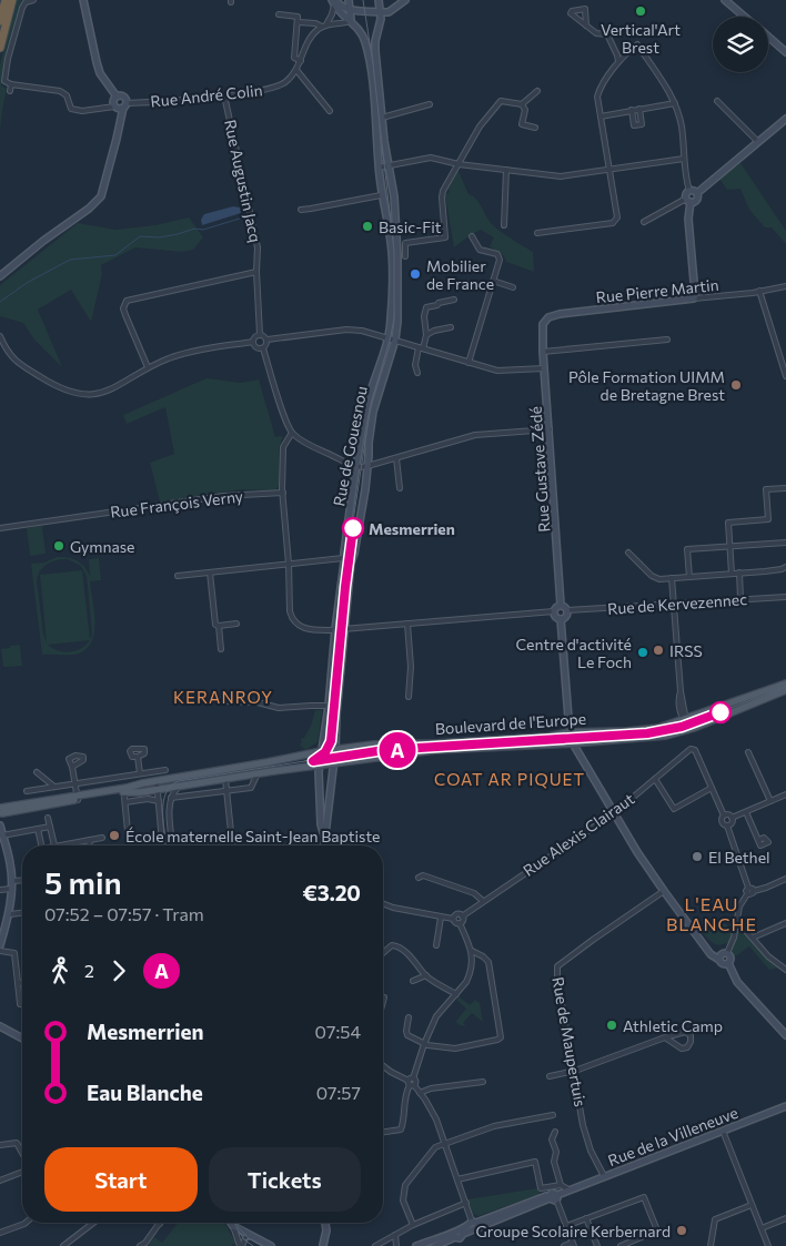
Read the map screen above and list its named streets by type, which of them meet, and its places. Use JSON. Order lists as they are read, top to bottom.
{
  "streets": {
    "main road": ["Boulevard de l'Europe"],
    "street": [
      "Rue André Colin",
      "Rue Augustin Jacq",
      "Rue Pierre Martin",
      "Rue de Gouesnou",
      "Rue Gustave Zédé",
      "Rue François Verny",
      "Rue de Kervezennec",
      "Rue Alexis Clairaut",
      "Rue de Maupertuis",
      "Rue de la Villeneuve"
    ]
  },
  "crossings": [
    ["Rue André Colin", "Rue Augustin Jacq"],
    ["Rue Pierre Martin", "Rue Gustave Zédé"],
    ["Rue de Gouesnou", "Boulevard de l'Europe"],
    ["Rue Gustave Zédé", "Rue de Kervezennec"],
    ["Rue de Maupertuis", "Rue de la Villeneuve"]
  ],
  "districts": ["KERANROY", "COAT AR PIQUET", "L'EAU BLANCHE"],
  "places": [
    "Vertical'Art Brest",
    "Basic-Fit",
    "Mobilier de France",
    "Pôle Formation UIMM de Bretagne Brest",
    "Mesmerrien",
    "Gymnase",
    "IRSS",
    "Centre d'activité Le Foch",
    "École maternelle Saint-Jean Baptiste",
    "El Bethel",
    "Athletic Camp",
    "Groupe Scolaire Kerbernard"
  ],
  "lines": ["tram line A"],
  "page": {
    "on_map": "A",
    "heading": ["5 min", "07:52 – 07:57 · Tram", "€3.20"],
    "legs": ["2", "A"],
    "list": [
      {
        "name": "Mesmerrien",
        "value": "07:54"
      },
      {
        "name": "Eau Blanche",
        "value": "07:57"
      }
    ],
    "buttons": ["Start", "Tickets"]
  }
}
